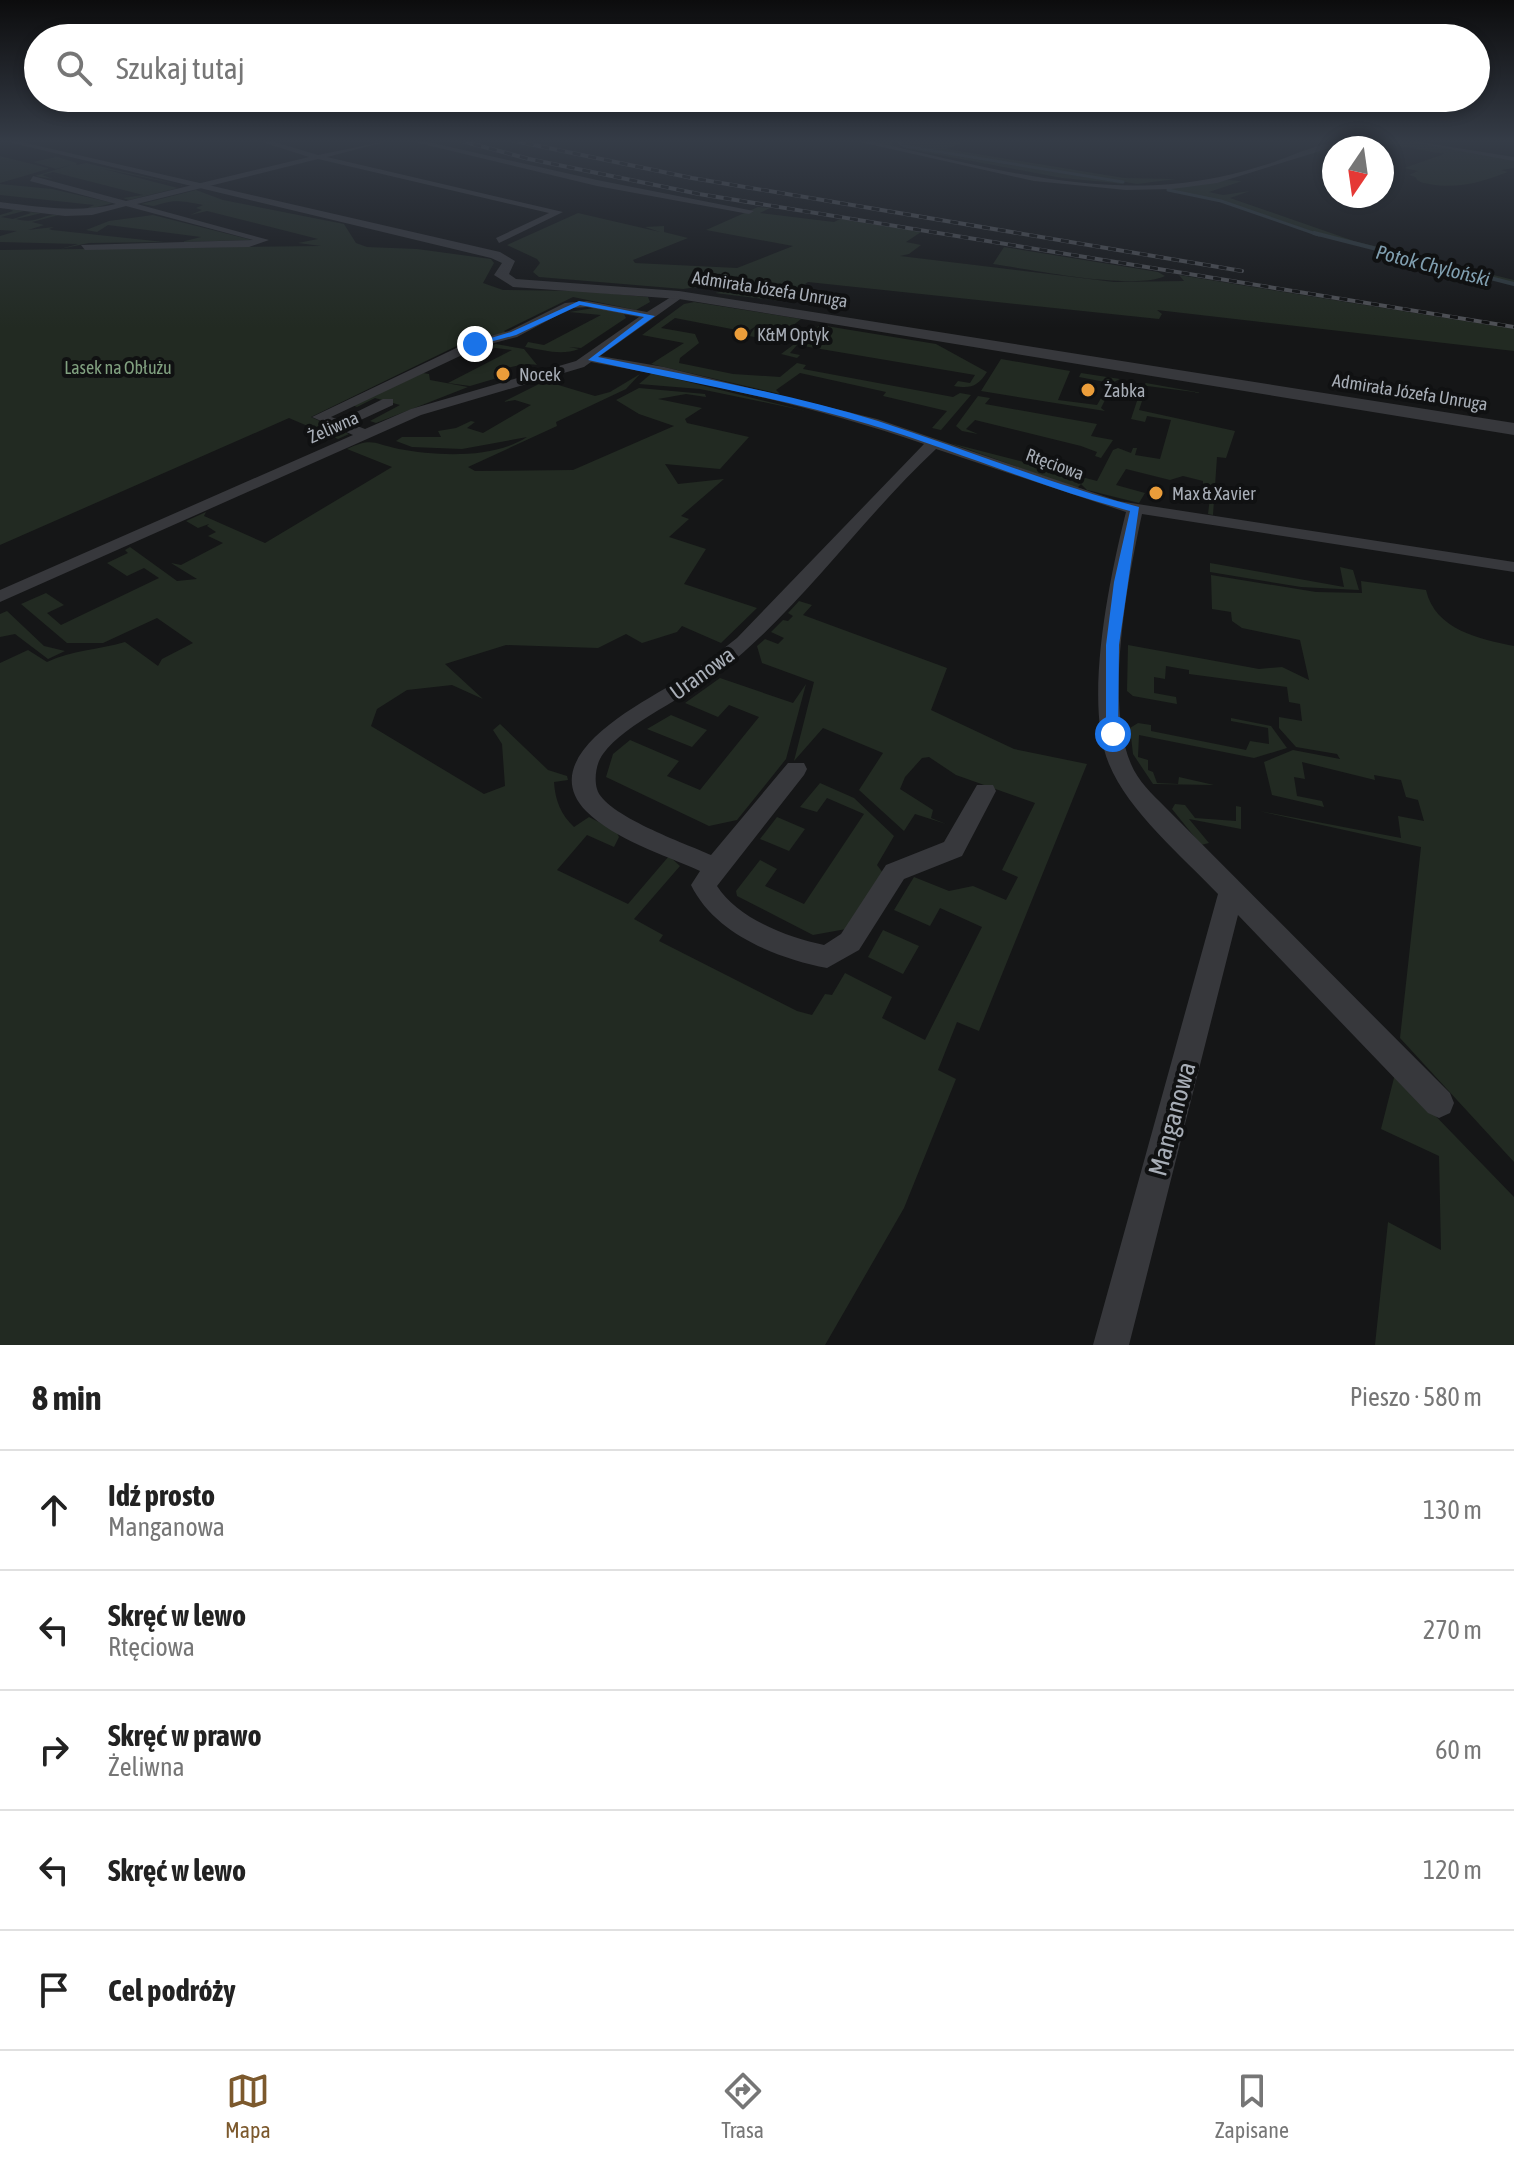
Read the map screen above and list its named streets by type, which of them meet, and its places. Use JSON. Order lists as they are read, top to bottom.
{
  "streets": {
    "street": [
      "Admirała Józefa Unruga",
      "Żeliwna",
      "Rtęciowa",
      "Uranowa",
      "Manganowa"
    ]
  },
  "crossings": [
    ["Admirała Józefa Unruga", "Żeliwna"],
    ["Żeliwna", "Rtęciowa"],
    ["Rtęciowa", "Uranowa"]
  ],
  "water": ["Potok Chyloński"],
  "parks": ["Lasek na Obłużu"],
  "places": [
    "K&M Optyk",
    "Nocek",
    "Żabka",
    "Max & Xavier"
  ],
  "north": "bottom",
  "page": {
    "search": "Szukaj tutaj",
    "heading": ["8 min", "Pieszo · 580 m"],
    "list": [
      ["Idź prosto", "Manganowa", "130 m"],
      ["Skręć w lewo", "Rtęciowa", "270 m"],
      ["Skręć w prawo", "Żeliwna", "60 m"],
      ["Skręć w lewo", "120 m"],
      "Cel podróży"
    ],
    "nav": ["Mapa", "Trasa", "Zapisane"]
  }
}
